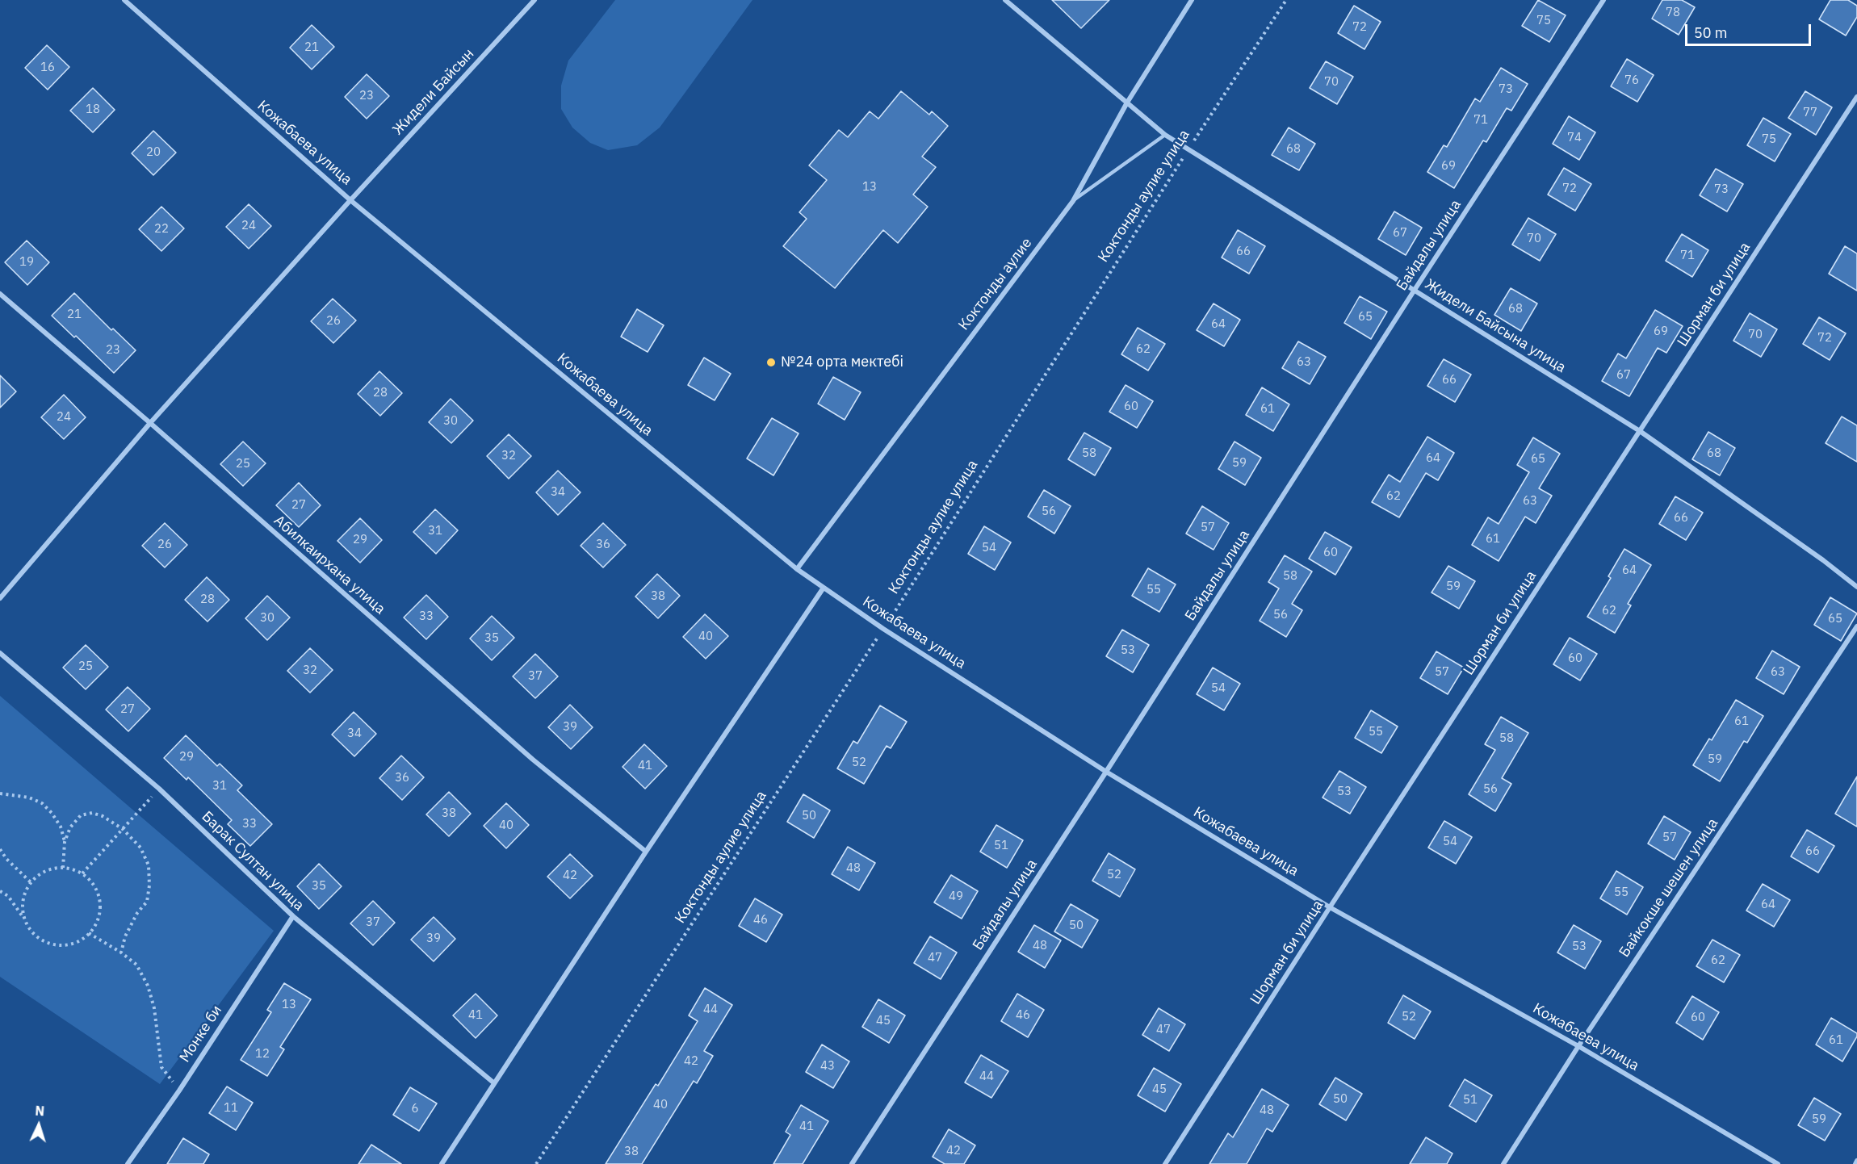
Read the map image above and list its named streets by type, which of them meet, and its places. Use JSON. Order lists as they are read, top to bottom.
{
  "streets": {
    "street": [
      "Жидели Байсын",
      "Кожабаева улица",
      "Байдалы улица",
      "Коктонды аулие",
      "Шорман би улица",
      "Жидели Байсына улица",
      "Абилкаирхана улица",
      "Барак Султан улица",
      "Байкокше шешен улица",
      "Монке би"
    ],
    "path": ["Коктонды аулие улица"]
  },
  "crossings": [
    ["Жидели Байсын", "Кожабаева улица"],
    ["Жидели Байсын", "Абилкаирхана улица"],
    ["Кожабаева улица", "Коктонды аулие улица"],
    ["Кожабаева улица", "Байдалы улица"],
    ["Кожабаева улица", "Коктонды аулие"],
    ["Кожабаева улица", "Шорман би улица"],
    ["Кожабаева улица", "Байкокше шешен улица"],
    ["Коктонды аулие улица", "Жидели Байсына улица"],
    ["Байдалы улица", "Жидели Байсына улица"],
    ["Коктонды аулие", "Жидели Байсына улица"],
    ["Шорман би улица", "Жидели Байсына улица"],
    ["Барак Султан улица", "Монке би"]
  ],
  "places": ["№24 орта мектебі"],
  "house_numbers": [
    "78",
    "75",
    "72",
    "21",
    "16",
    "76",
    "70",
    "73",
    "23",
    "18",
    "77",
    "71",
    "74",
    "75",
    "68",
    "20",
    "69",
    "13",
    "72",
    "73",
    "24",
    "22",
    "67",
    "70",
    "66",
    "71",
    "19",
    "68",
    "21",
    "65",
    "26",
    "64",
    "69",
    "70",
    "72",
    "62",
    "23",
    "63",
    "67",
    "66",
    "28",
    "60",
    "61",
    "24",
    "30",
    "58",
    "68",
    "32",
    "64",
    "65",
    "59",
    "25",
    "34",
    "62",
    "63",
    "27",
    "56",
    "66",
    "57",
    "31",
    "61",
    "29",
    "26",
    "36",
    "54",
    "60",
    "64",
    "58",
    "59",
    "55",
    "38",
    "28",
    "62",
    "56",
    "33",
    "30",
    "65",
    "40",
    "35",
    "53",
    "60",
    "25",
    "32",
    "57",
    "63",
    "37",
    "54",
    "27",
    "61",
    "39",
    "55",
    "34",
    "58",
    "29",
    "59",
    "52",
    "41",
    "36",
    "31",
    "56",
    "53",
    "38",
    "50",
    "33",
    "40",
    "57",
    "54",
    "51",
    "66",
    "48",
    "52",
    "42",
    "35",
    "55",
    "49",
    "64",
    "46",
    "37",
    "50",
    "39",
    "48",
    "53",
    "47",
    "62",
    "13",
    "44",
    "41",
    "46",
    "52",
    "60",
    "45",
    "47",
    "61",
    "12",
    "42",
    "43",
    "44",
    "45",
    "50",
    "51",
    "40",
    "11",
    "6",
    "48",
    "59",
    "41",
    "42",
    "38"
  ],
  "scale_bar": "50 m",
  "north": "top"
}
